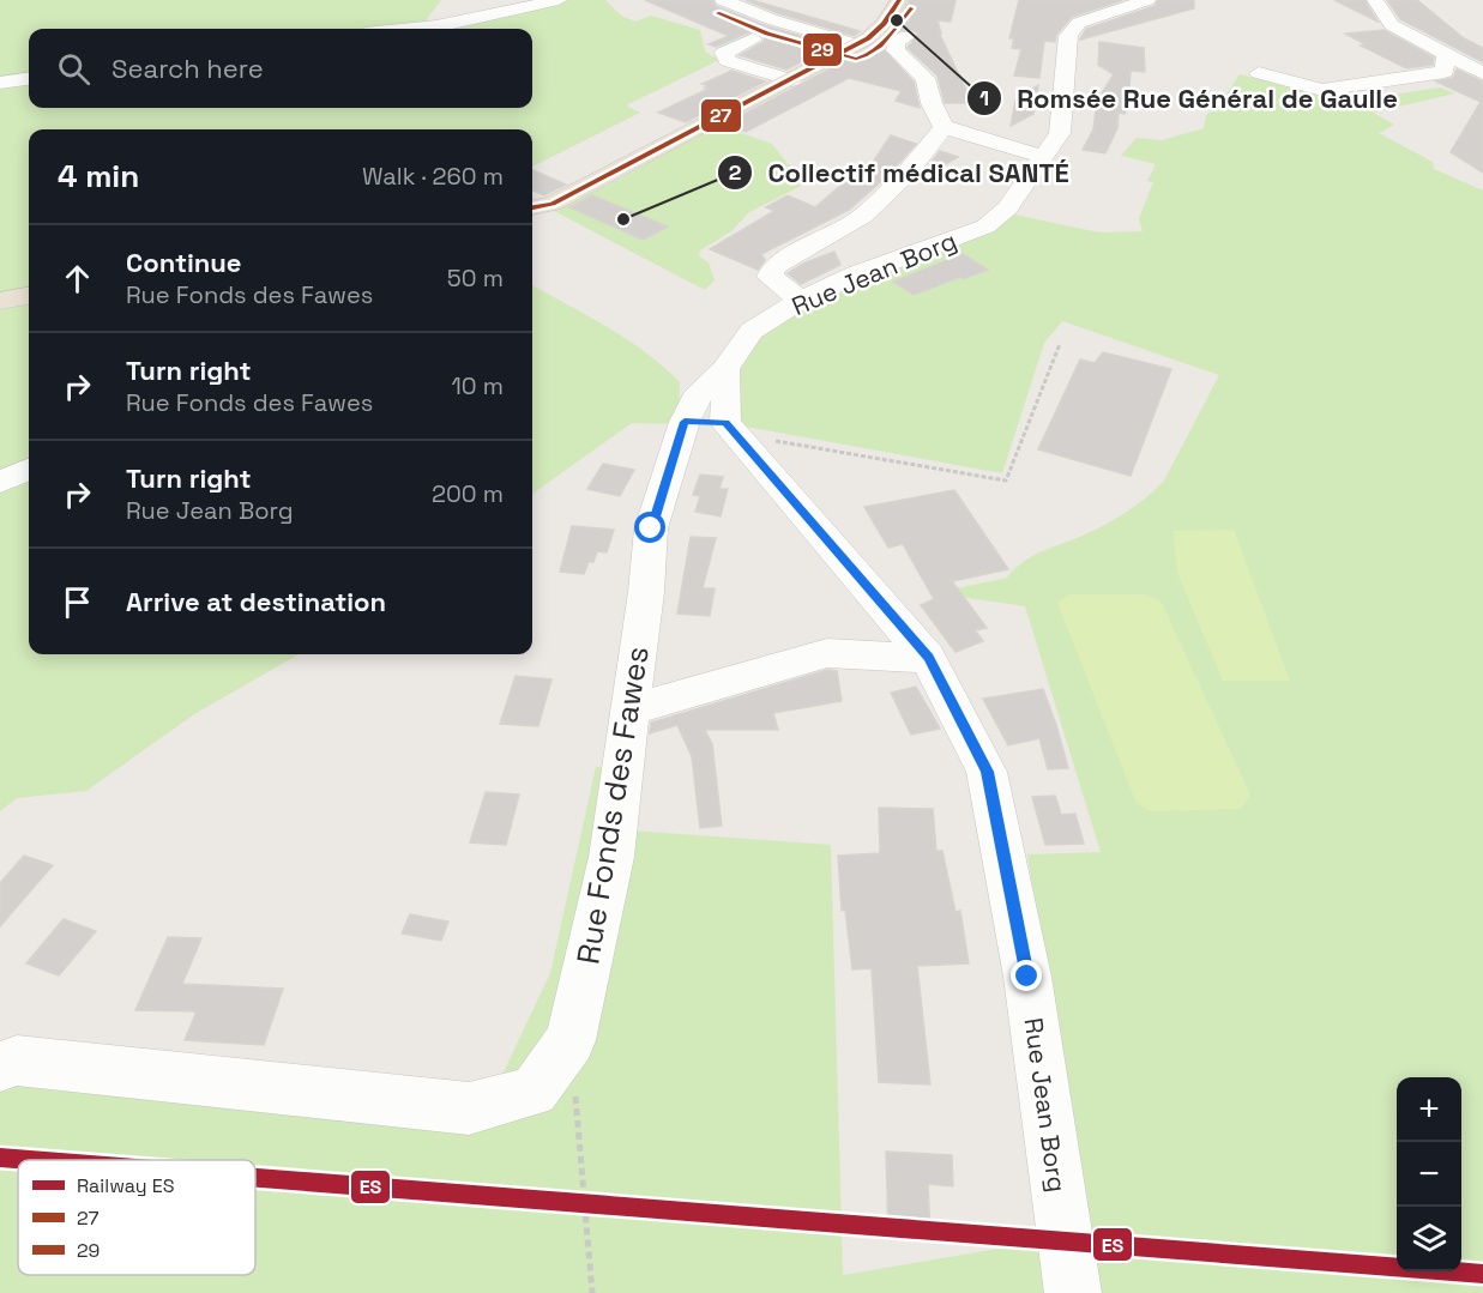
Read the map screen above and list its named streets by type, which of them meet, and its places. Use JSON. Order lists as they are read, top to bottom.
{
  "streets": {
    "street": ["Rue Jean Borg", "Rue Fonds des Fawes"]
  },
  "crossings": [
    ["Rue Jean Borg", "Rue Fonds des Fawes"]
  ],
  "places": ["Romsée Rue Général de Gaulle", "Collectif médical SANTÉ"],
  "lines": ["transit line 27", "transit line 29", "rail line ES"],
  "legend": ["Railway ES", "27", "29"],
  "page": {
    "search": "Search here",
    "heading": ["4 min", "Walk · 260 m"],
    "list": [
      ["Continue", "Rue Fonds des Fawes", "50 m"],
      ["Turn right", "Rue Fonds des Fawes", "10 m"],
      ["Turn right", "Rue Jean Borg", "200 m"],
      "Arrive at destination"
    ],
    "map_buttons": ["+", "−"]
  }
}
